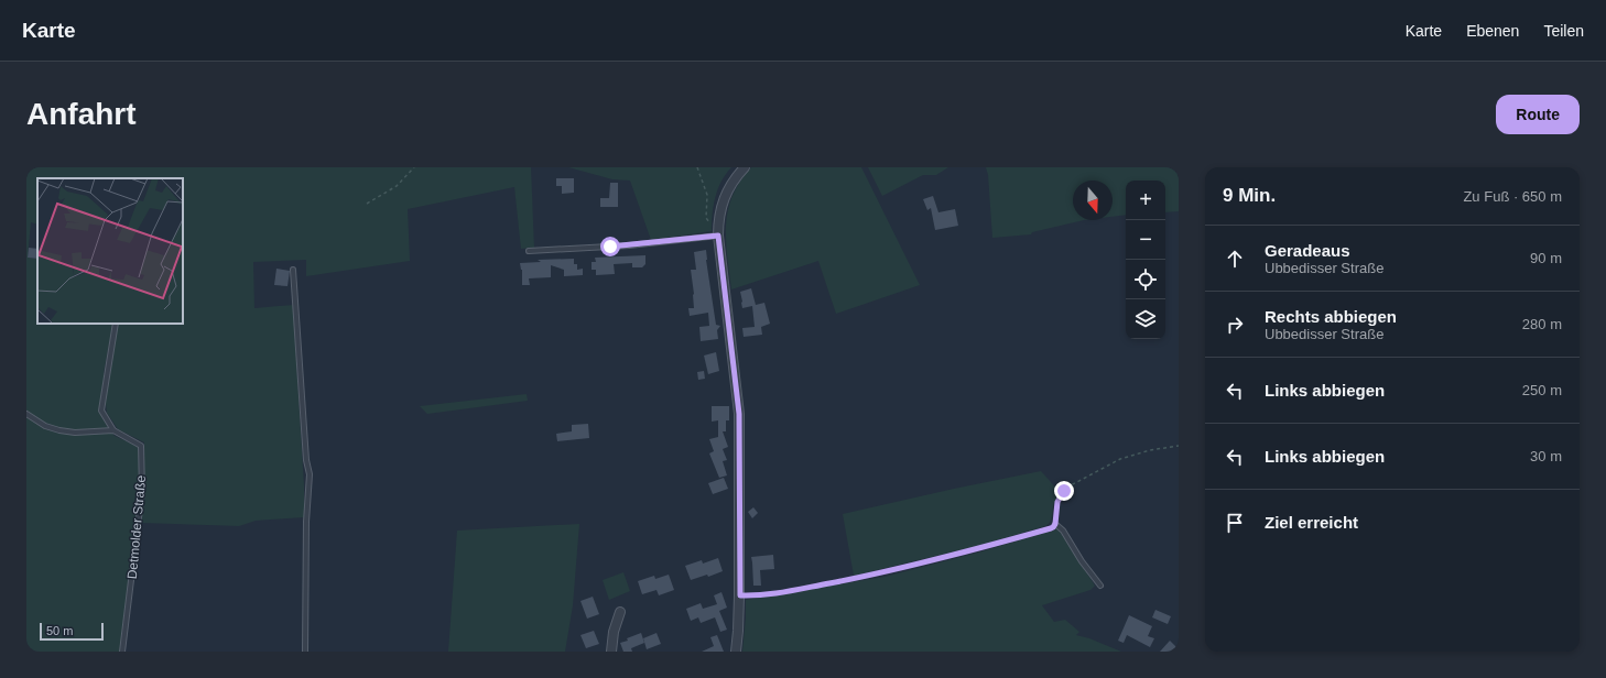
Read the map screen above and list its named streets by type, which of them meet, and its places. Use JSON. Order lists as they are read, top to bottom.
{
  "streets": {
    "lane": ["Detmolder Straße"]
  },
  "scale_bar": "50 m",
  "north": "bottom",
  "page": {
    "header": "Karte",
    "nav": ["Karte", "Ebenen", "Teilen"],
    "buttons": "Route",
    "title": "Anfahrt",
    "heading": ["9 Min.", "Zu Fuß · 650 m"],
    "map_buttons": ["+", "−"],
    "list": [
      ["Geradeaus", "Ubbedisser Straße", "90 m"],
      ["Rechts abbiegen", "Ubbedisser Straße", "280 m"],
      ["Links abbiegen", "250 m"],
      ["Links abbiegen", "30 m"],
      "Ziel erreicht"
    ],
    "scale": "50 m"
  }
}
